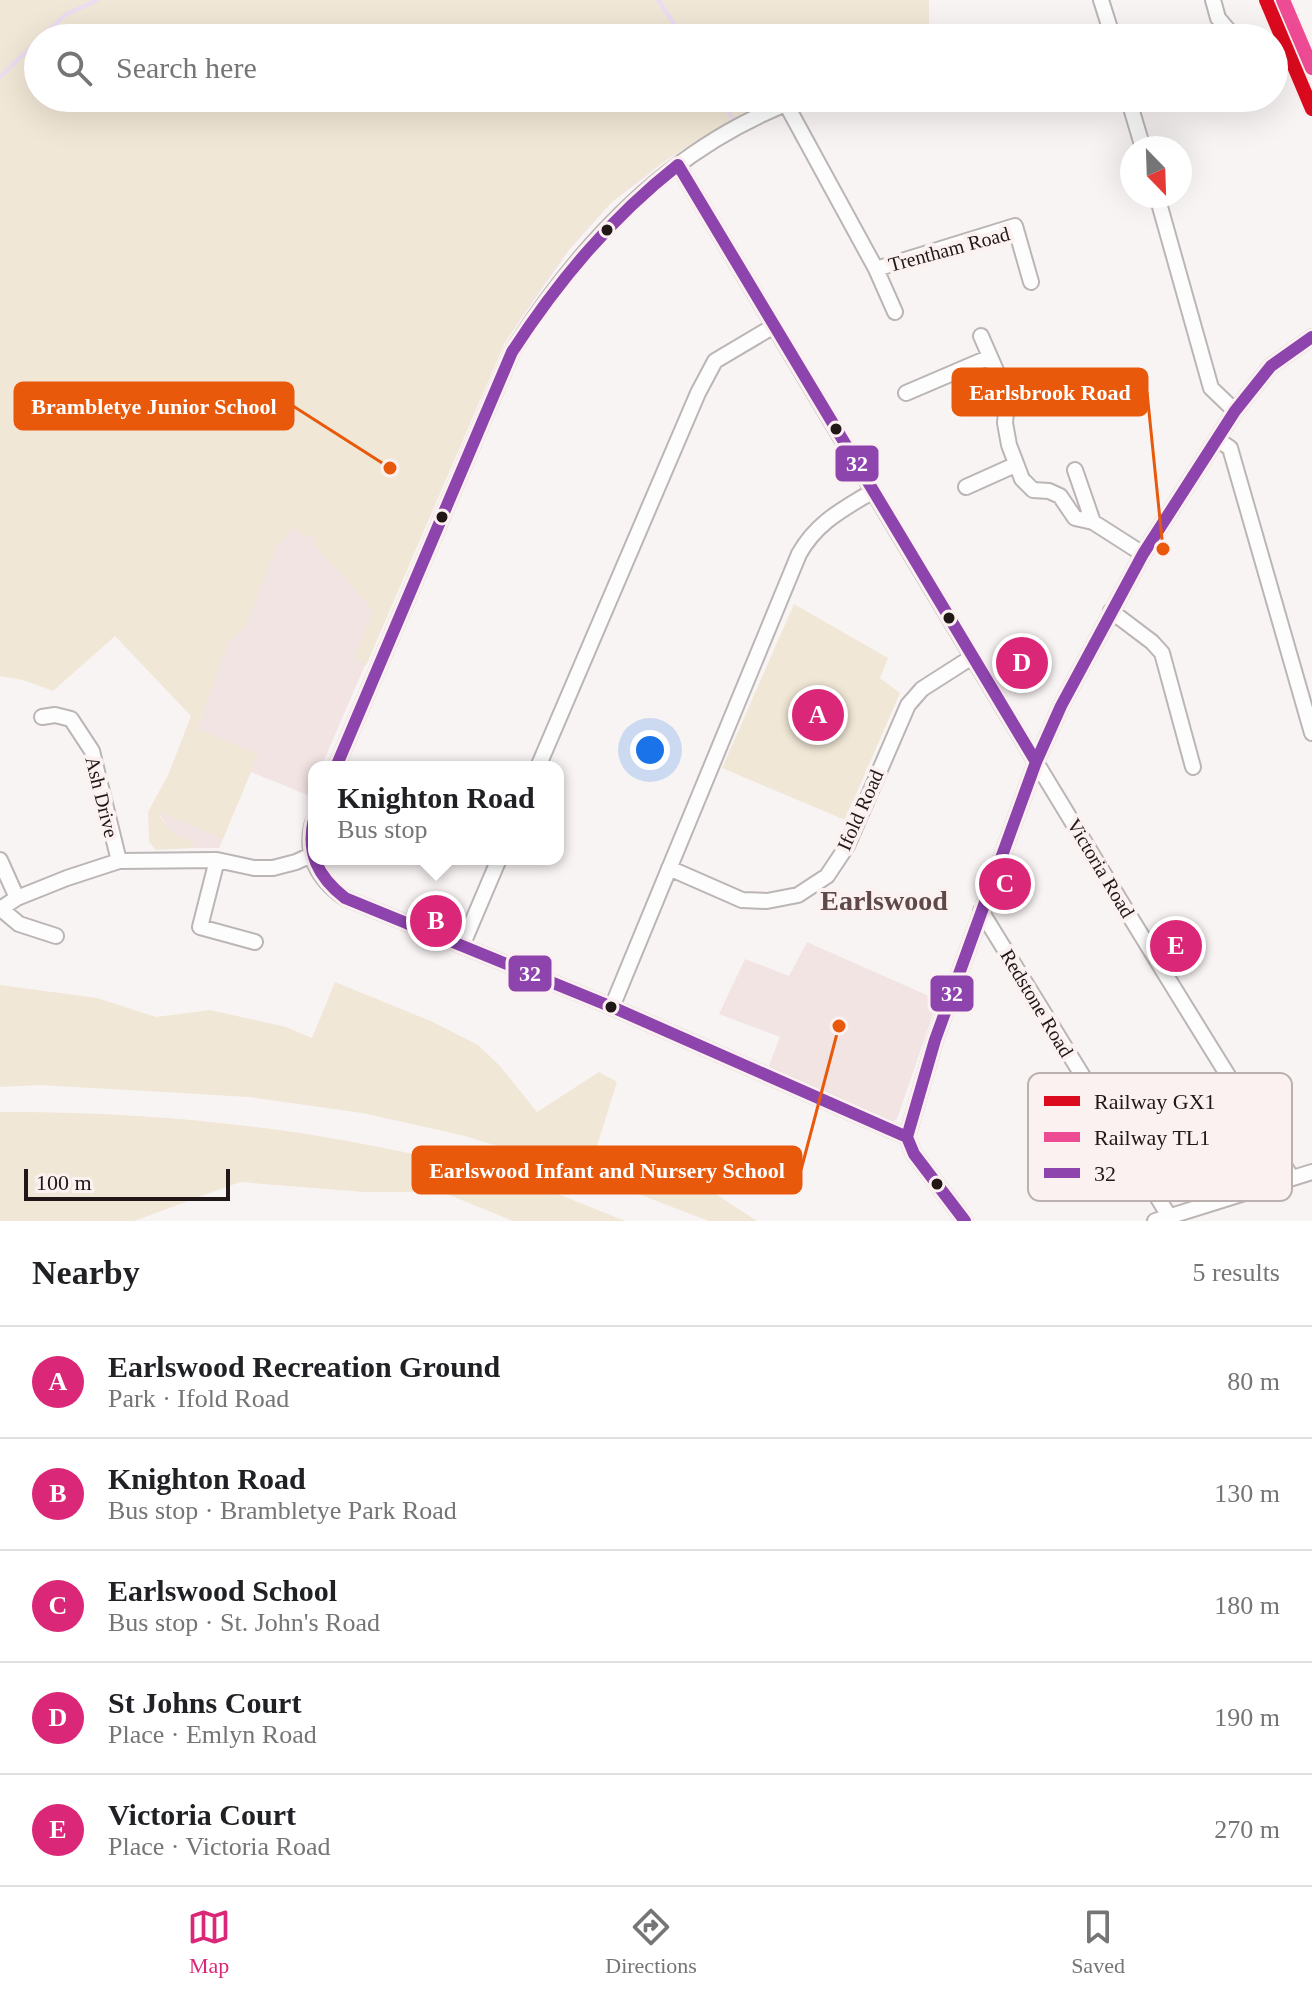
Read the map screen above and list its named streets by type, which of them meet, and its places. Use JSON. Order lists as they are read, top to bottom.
{
  "streets": {
    "street": [
      "Trentham Road",
      "Ash Drive",
      "Ifold Road",
      "Victoria Road",
      "Redstone Road"
    ]
  },
  "crossings": [
    ["Ifold Road", "Victoria Road"]
  ],
  "districts": ["Earlswood"],
  "places": ["Brambletye Junior School", "Earlsbrook Road", "Earlswood Infant and Nursery School"],
  "lines": ["rail line GX1", "rail line TL1", "transit line 32"],
  "legend": ["Railway GX1", "Railway TL1", "32"],
  "scale_bar": "100 m",
  "north": "bottom right",
  "page": {
    "search": "Search here",
    "pins": [
      "D",
      "A",
      "C",
      "B",
      "E"
    ],
    "popup": ["Knighton Road", "Bus stop"],
    "scale": "100 m",
    "heading": ["Nearby", "5 results"],
    "list": [
      {
        "mark": "A",
        "name": "Earlswood Recreation Ground",
        "note": "Park · Ifold Road",
        "value": "80 m"
      },
      {
        "mark": "B",
        "name": "Knighton Road",
        "note": "Bus stop · Brambletye Park Road",
        "value": "130 m"
      },
      {
        "mark": "C",
        "name": "Earlswood School",
        "note": "Bus stop · St. John's Road",
        "value": "180 m"
      },
      {
        "mark": "D",
        "name": "St Johns Court",
        "note": "Place · Emlyn Road",
        "value": "190 m"
      },
      {
        "mark": "E",
        "name": "Victoria Court",
        "note": "Place · Victoria Road",
        "value": "270 m"
      }
    ],
    "nav": ["Map", "Directions", "Saved"]
  }
}
